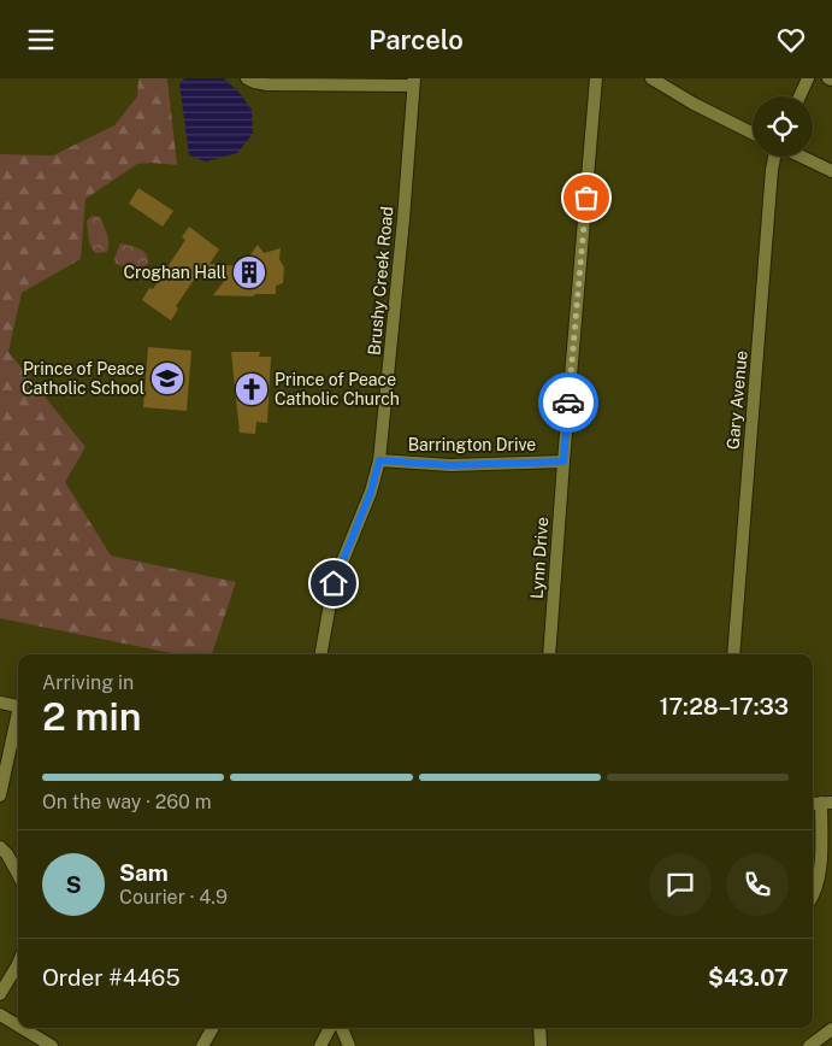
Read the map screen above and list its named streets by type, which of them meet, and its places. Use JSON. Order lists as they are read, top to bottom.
{
  "streets": {
    "street": [
      "Brushy Creek Road",
      "Gary Avenue",
      "Barrington Drive",
      "Lynn Drive"
    ]
  },
  "crossings": [
    ["Brushy Creek Road", "Barrington Drive"],
    ["Barrington Drive", "Lynn Drive"]
  ],
  "places": {
    "building": ["Croghan Hall"],
    "school or university": ["Prince of Peace Catholic School"],
    "church": ["Prince of Peace Catholic Church"]
  },
  "page": {
    "header": "Parcelo",
    "heading": ["2 min", "Arriving in", "17:28–17:33"],
    "panel": [
      "Sam",
      "Courier · 4.9",
      "Order #4465",
      "$43.07"
    ],
    "bar": "On the way · 260 m",
    "round": "S"
  }
}
